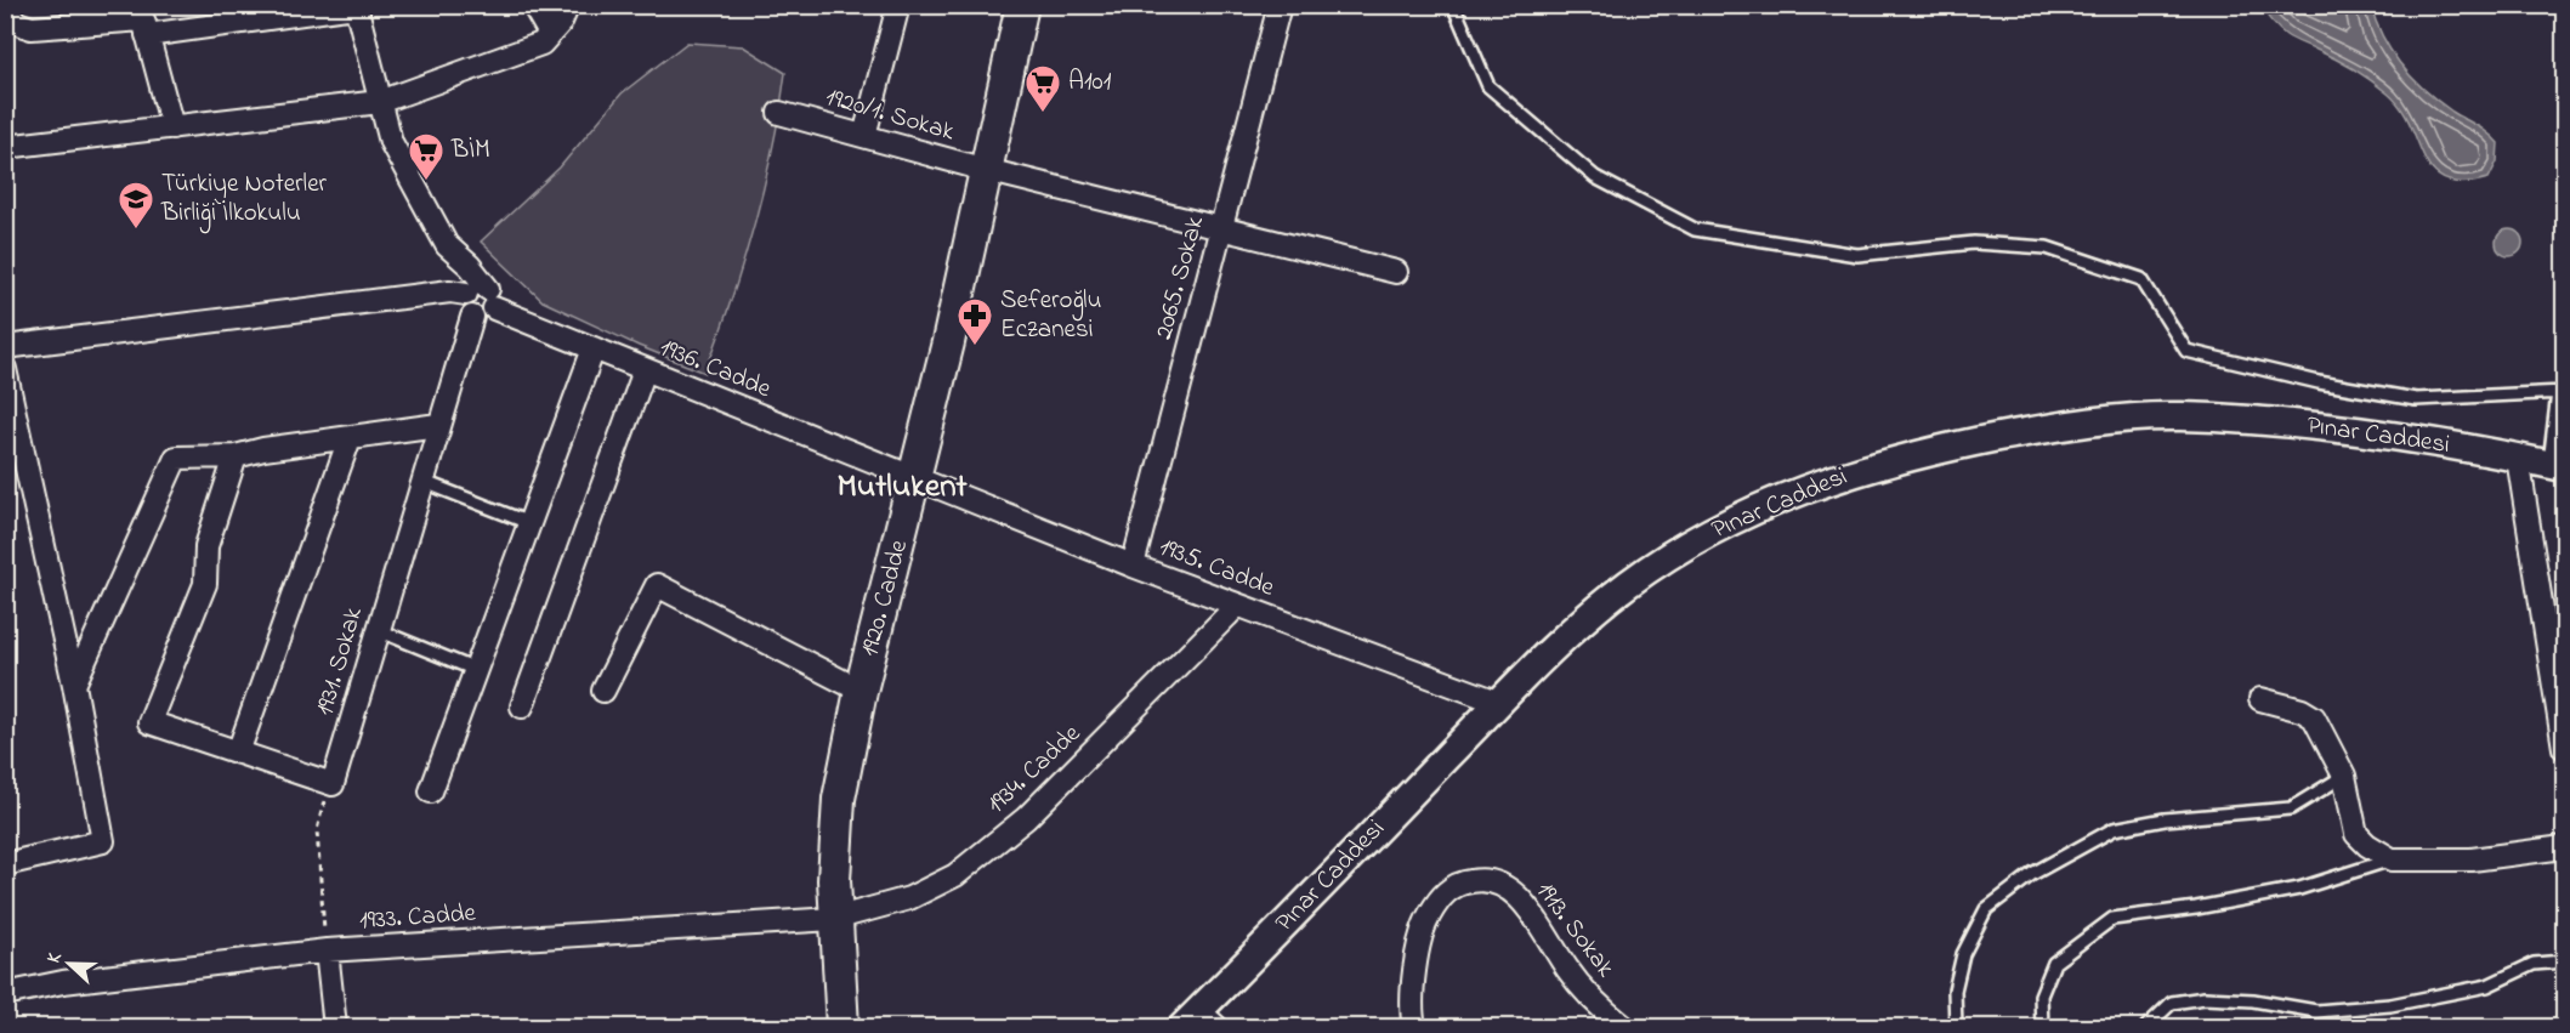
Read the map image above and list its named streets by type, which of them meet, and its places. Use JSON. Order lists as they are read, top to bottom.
{
  "streets": {
    "main road": ["1920. Cadde"],
    "street": [
      "1920/1. Sokak",
      "2065. Sokak",
      "1936. Cadde",
      "Pınar Caddesi",
      "1935. Cadde",
      "1931. Sokak",
      "1934. Cadde",
      "1933. Cadde",
      "1913. Sokak"
    ]
  },
  "crossings": [
    ["1920/1. Sokak", "2065. Sokak"],
    ["1920/1. Sokak", "1920. Cadde"],
    ["2065. Sokak", "1935. Cadde"],
    ["1936. Cadde", "1935. Cadde"],
    ["1936. Cadde", "1920. Cadde"],
    ["1936. Cadde", "1931. Sokak"],
    ["Pınar Caddesi", "1935. Cadde"],
    ["1935. Cadde", "1920. Cadde"],
    ["1935. Cadde", "1934. Cadde"],
    ["1920. Cadde", "1934. Cadde"],
    ["1920. Cadde", "1933. Cadde"],
    ["1934. Cadde", "1933. Cadde"]
  ],
  "districts": ["Mutlukent"],
  "places": {
    "supermarket": ["A101", "BİM"],
    "school or university": ["Türkiye Noterler Birliği İlkokulu"],
    "pharmacy": ["Seferoğlu Eczanesi"]
  },
  "north": "left"
}
